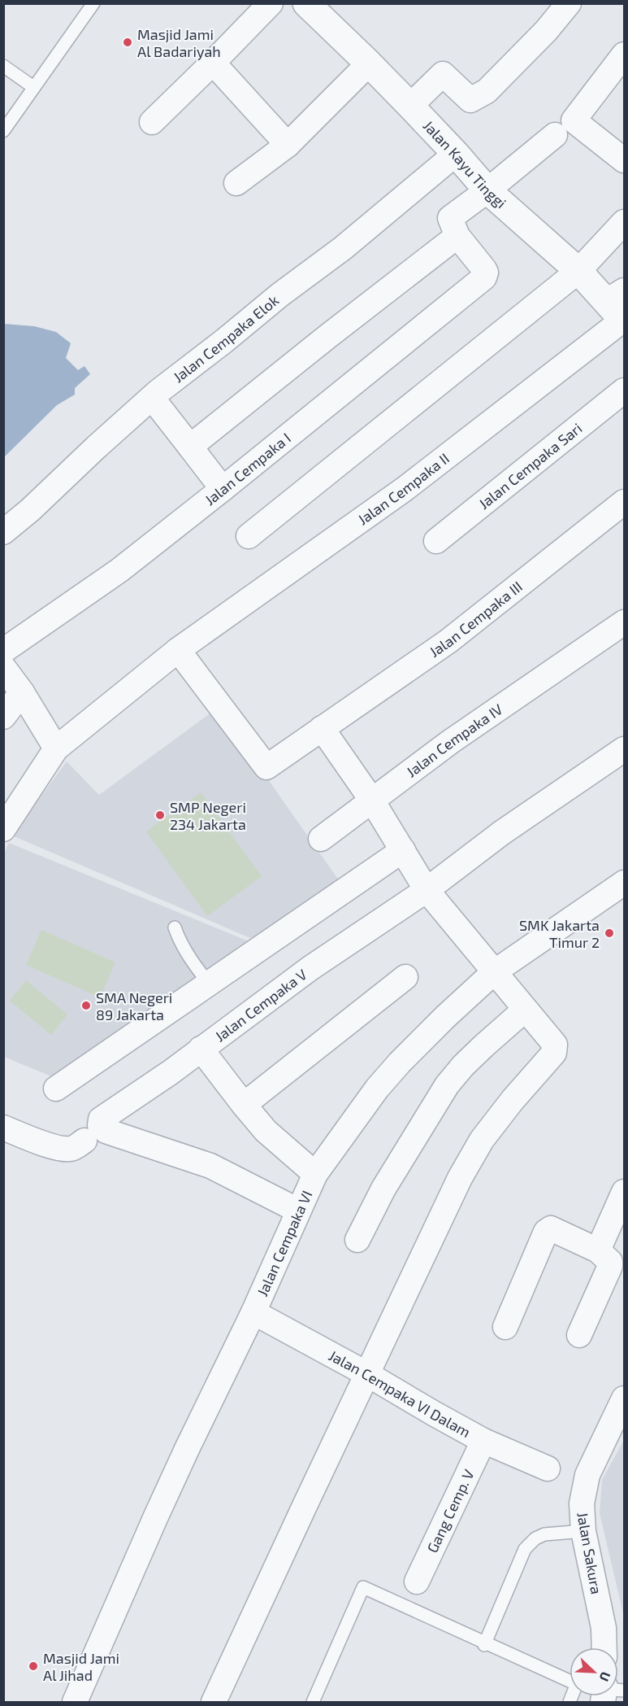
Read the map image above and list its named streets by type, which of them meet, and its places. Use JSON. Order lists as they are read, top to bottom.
{
  "streets": {
    "street": [
      "Jalan Kayu Tinggi",
      "Jalan Cempaka Elok",
      "Jalan Cempaka Sari",
      "Jalan Cempaka I",
      "Jalan Cempaka II",
      "Jalan Cempaka III",
      "Jalan Cempaka IV",
      "Jalan Cempaka V",
      "Jalan Cempaka VI",
      "Jalan Cempaka VI Dalam",
      "Gang Cemp. V",
      "Jalan Sakura"
    ]
  },
  "crossings": [
    ["Jalan Kayu Tinggi", "Jalan Cempaka Elok"],
    ["Jalan Kayu Tinggi", "Jalan Cempaka II"],
    ["Jalan Cempaka II", "Jalan Cempaka III"],
    ["Jalan Cempaka VI", "Jalan Cempaka VI Dalam"],
    ["Jalan Cempaka VI Dalam", "Gang Cemp. V"]
  ],
  "places": [
    "Masjid Jami Al Badariyah",
    "SMP Negeri 234 Jakarta",
    "SMK Jakarta Timur 2",
    "SMA Negeri 89 Jakarta",
    "Masjid Jami Al Jihad"
  ],
  "north": "bottom right"
}
